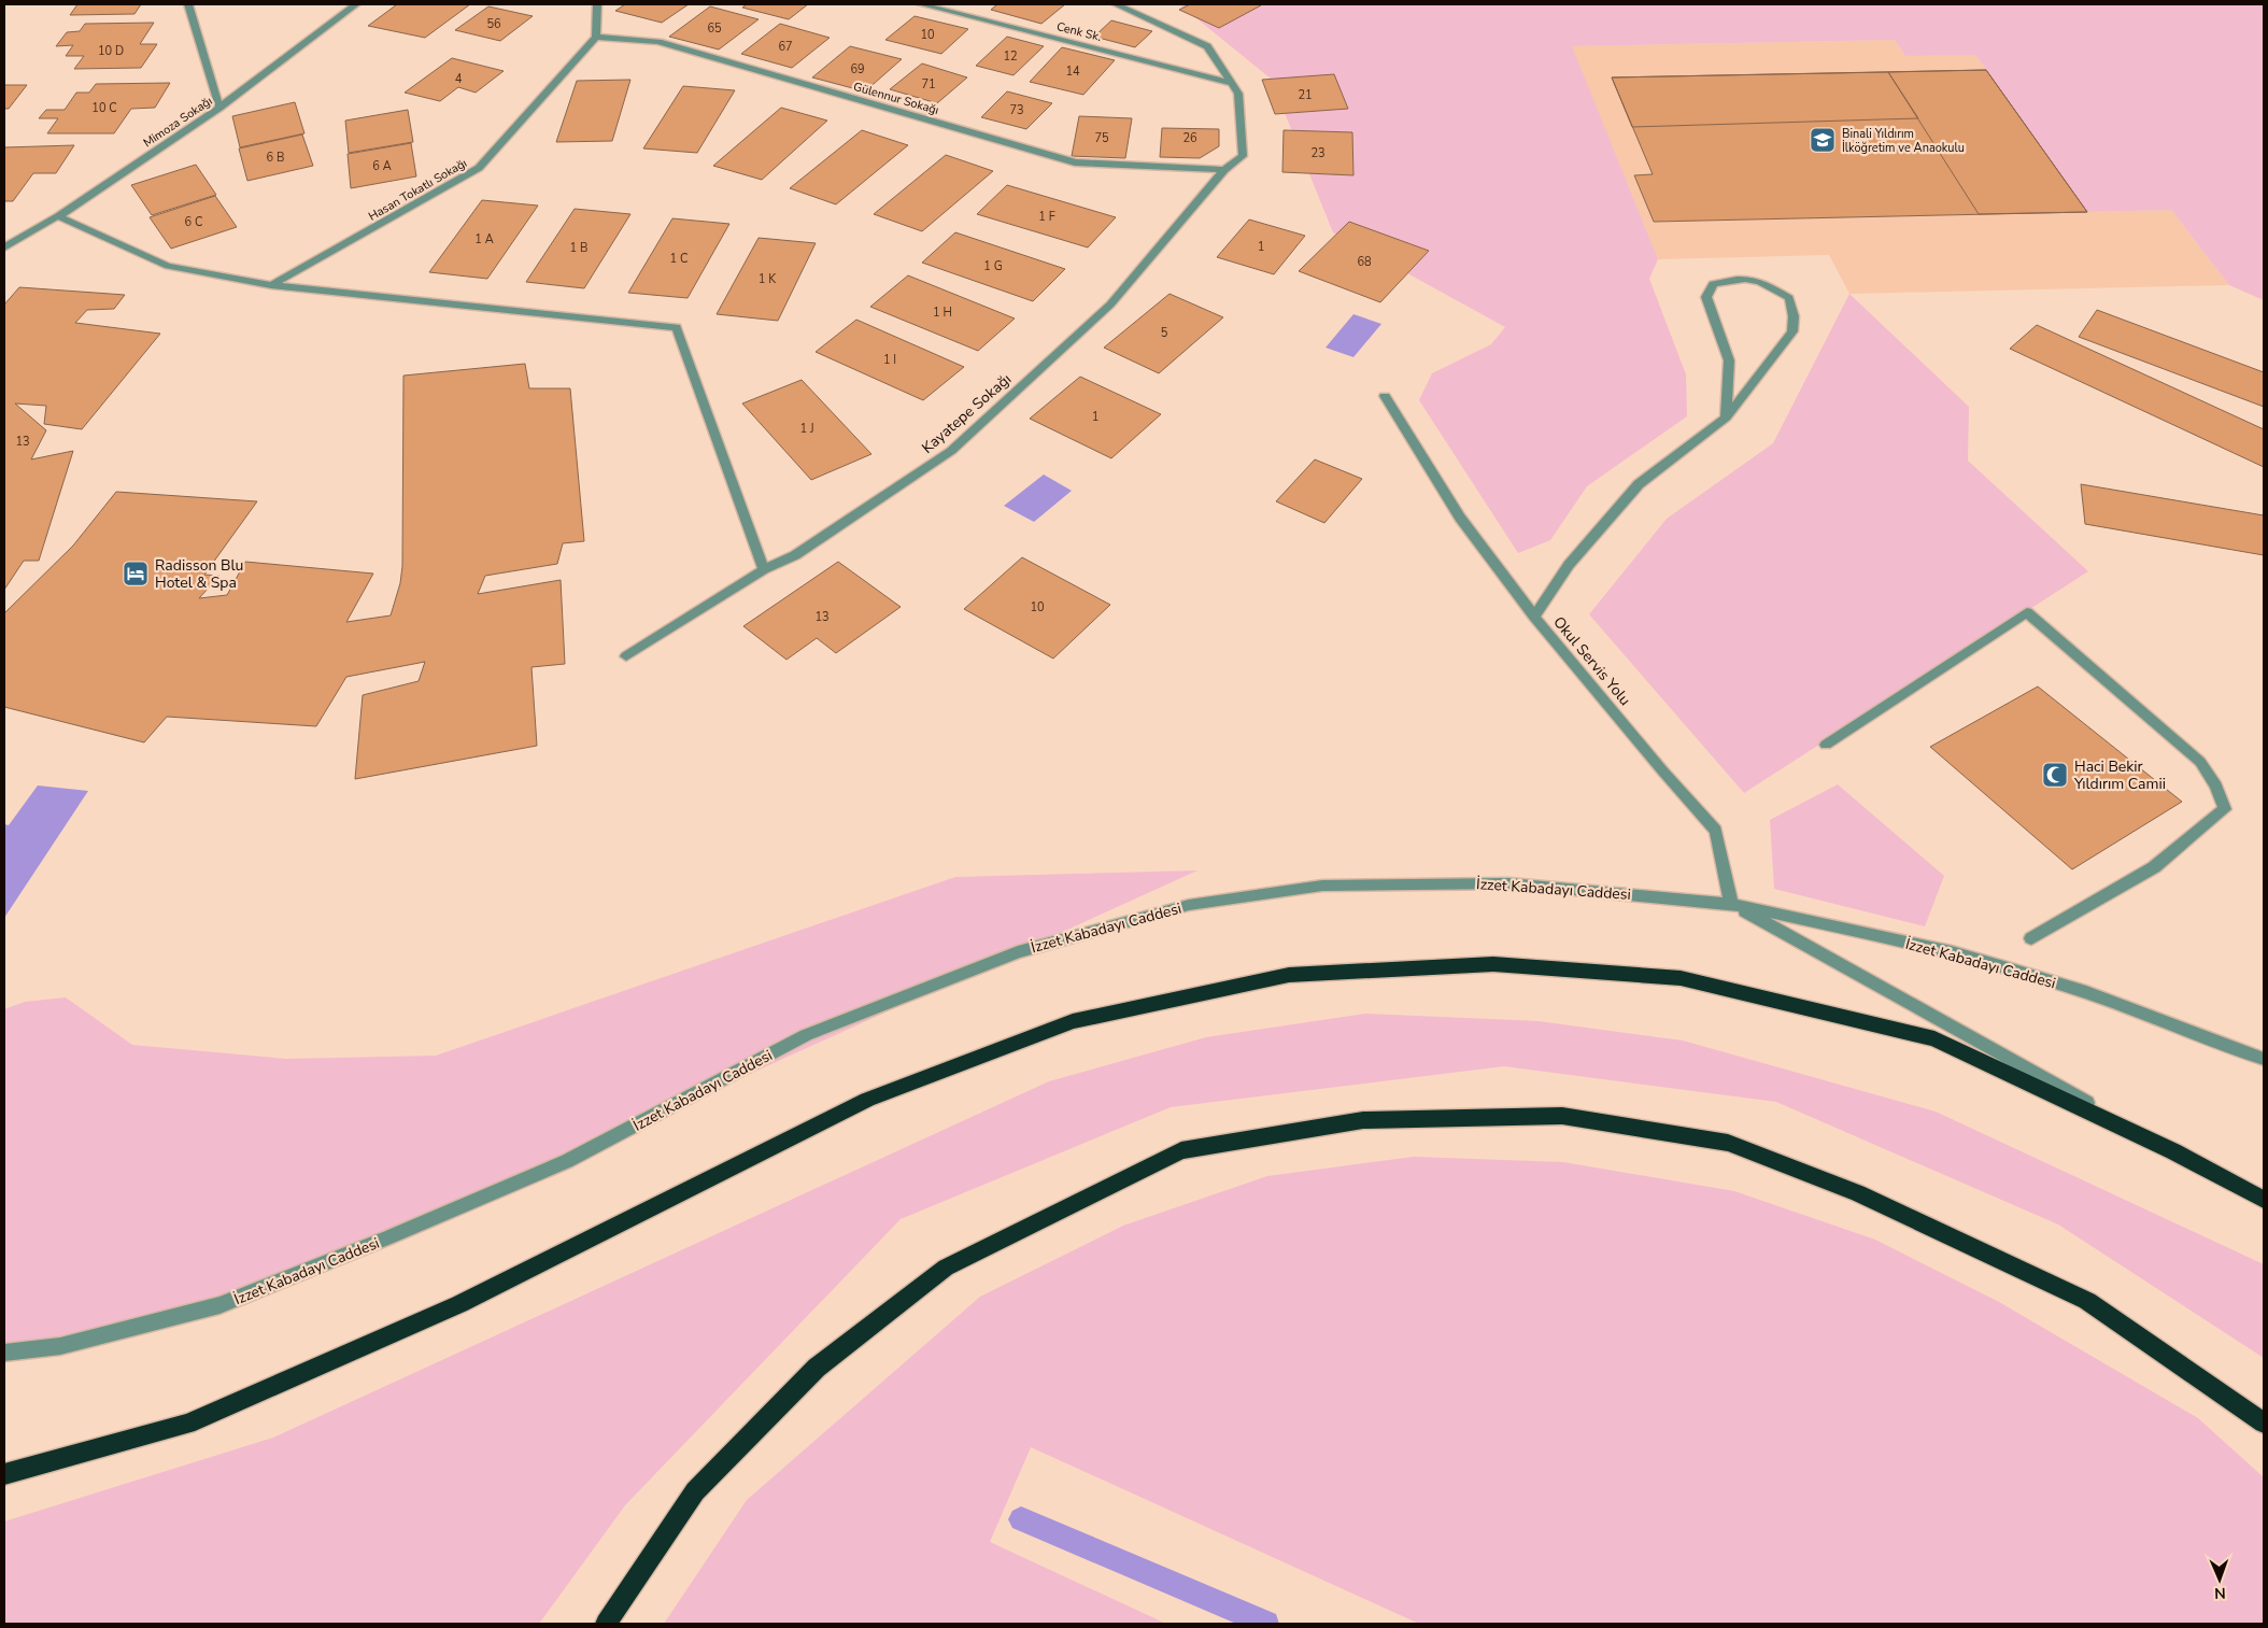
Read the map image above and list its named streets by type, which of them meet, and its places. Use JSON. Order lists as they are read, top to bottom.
{
  "streets": {
    "street": [
      "Cenk Sk.",
      "Gülennur Sokağı",
      "Mimoza Sokağı",
      "Hasan Tokatlı Sokağı",
      "Kayatepe Sokağı",
      "Okul Servis Yolu",
      "İzzet Kabadayı Caddesi"
    ]
  },
  "crossings": [
    ["Cenk Sk.", "Kayatepe Sokağı"],
    ["Gülennur Sokağı", "Hasan Tokatlı Sokağı"],
    ["Gülennur Sokağı", "Kayatepe Sokağı"],
    ["Okul Servis Yolu", "İzzet Kabadayı Caddesi"]
  ],
  "places": {
    "school or university": ["Binali Yıldırım İlköğretim ve Anaokulu"],
    "hotel": ["Radisson Blu Hotel & Spa"],
    "mosque": ["Haci Bekir Yıldırım Camii"]
  },
  "house_numbers": [
    "56",
    "65",
    "10",
    "67",
    "10 D",
    "12",
    "69",
    "14",
    "4",
    "71",
    "21",
    "10 C",
    "73",
    "75",
    "26",
    "23",
    "6 B",
    "6 A",
    "1 F",
    "6 C",
    "1 A",
    "1",
    "1 B",
    "1 C",
    "68",
    "1 G",
    "1 K",
    "1 H",
    "5",
    "1 I",
    "1",
    "1 J",
    "13",
    "10",
    "13"
  ],
  "north": "bottom"
}
